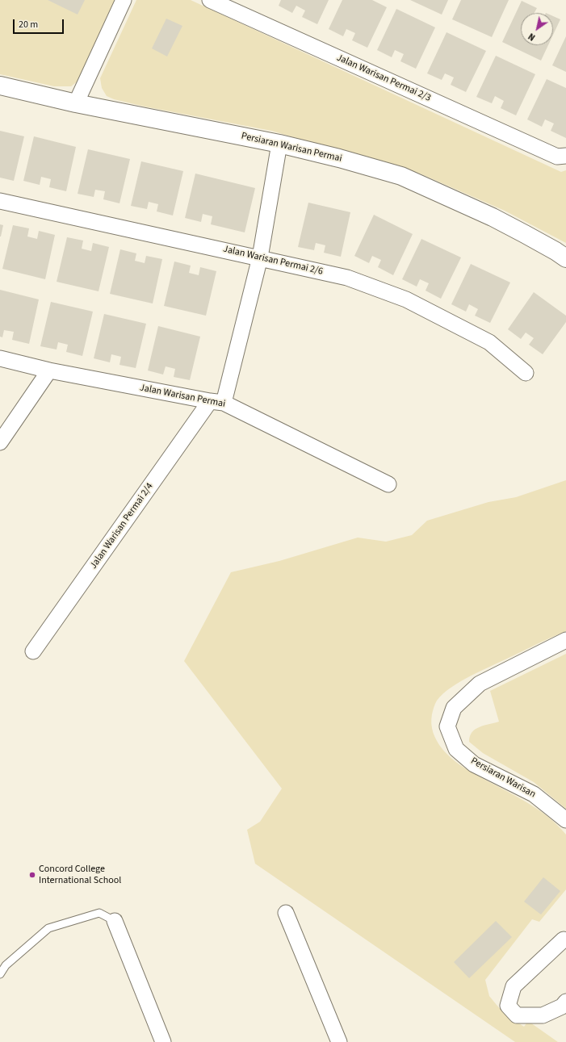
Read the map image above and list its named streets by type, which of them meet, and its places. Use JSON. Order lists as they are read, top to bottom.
{
  "streets": {
    "street": [
      "Jalan Warisan Permai 2/3",
      "Persiaran Warisan Permai",
      "Jalan Warisan Permai 2/6",
      "Jalan Warisan Permai",
      "Jalan Warisan Permai 2/4",
      "Persiaran Warisan"
    ]
  },
  "crossings": [
    ["Jalan Warisan Permai", "Jalan Warisan Permai 2/4"]
  ],
  "places": ["Concord College International School"],
  "scale_bar": "20 m",
  "north": "bottom left"
}
